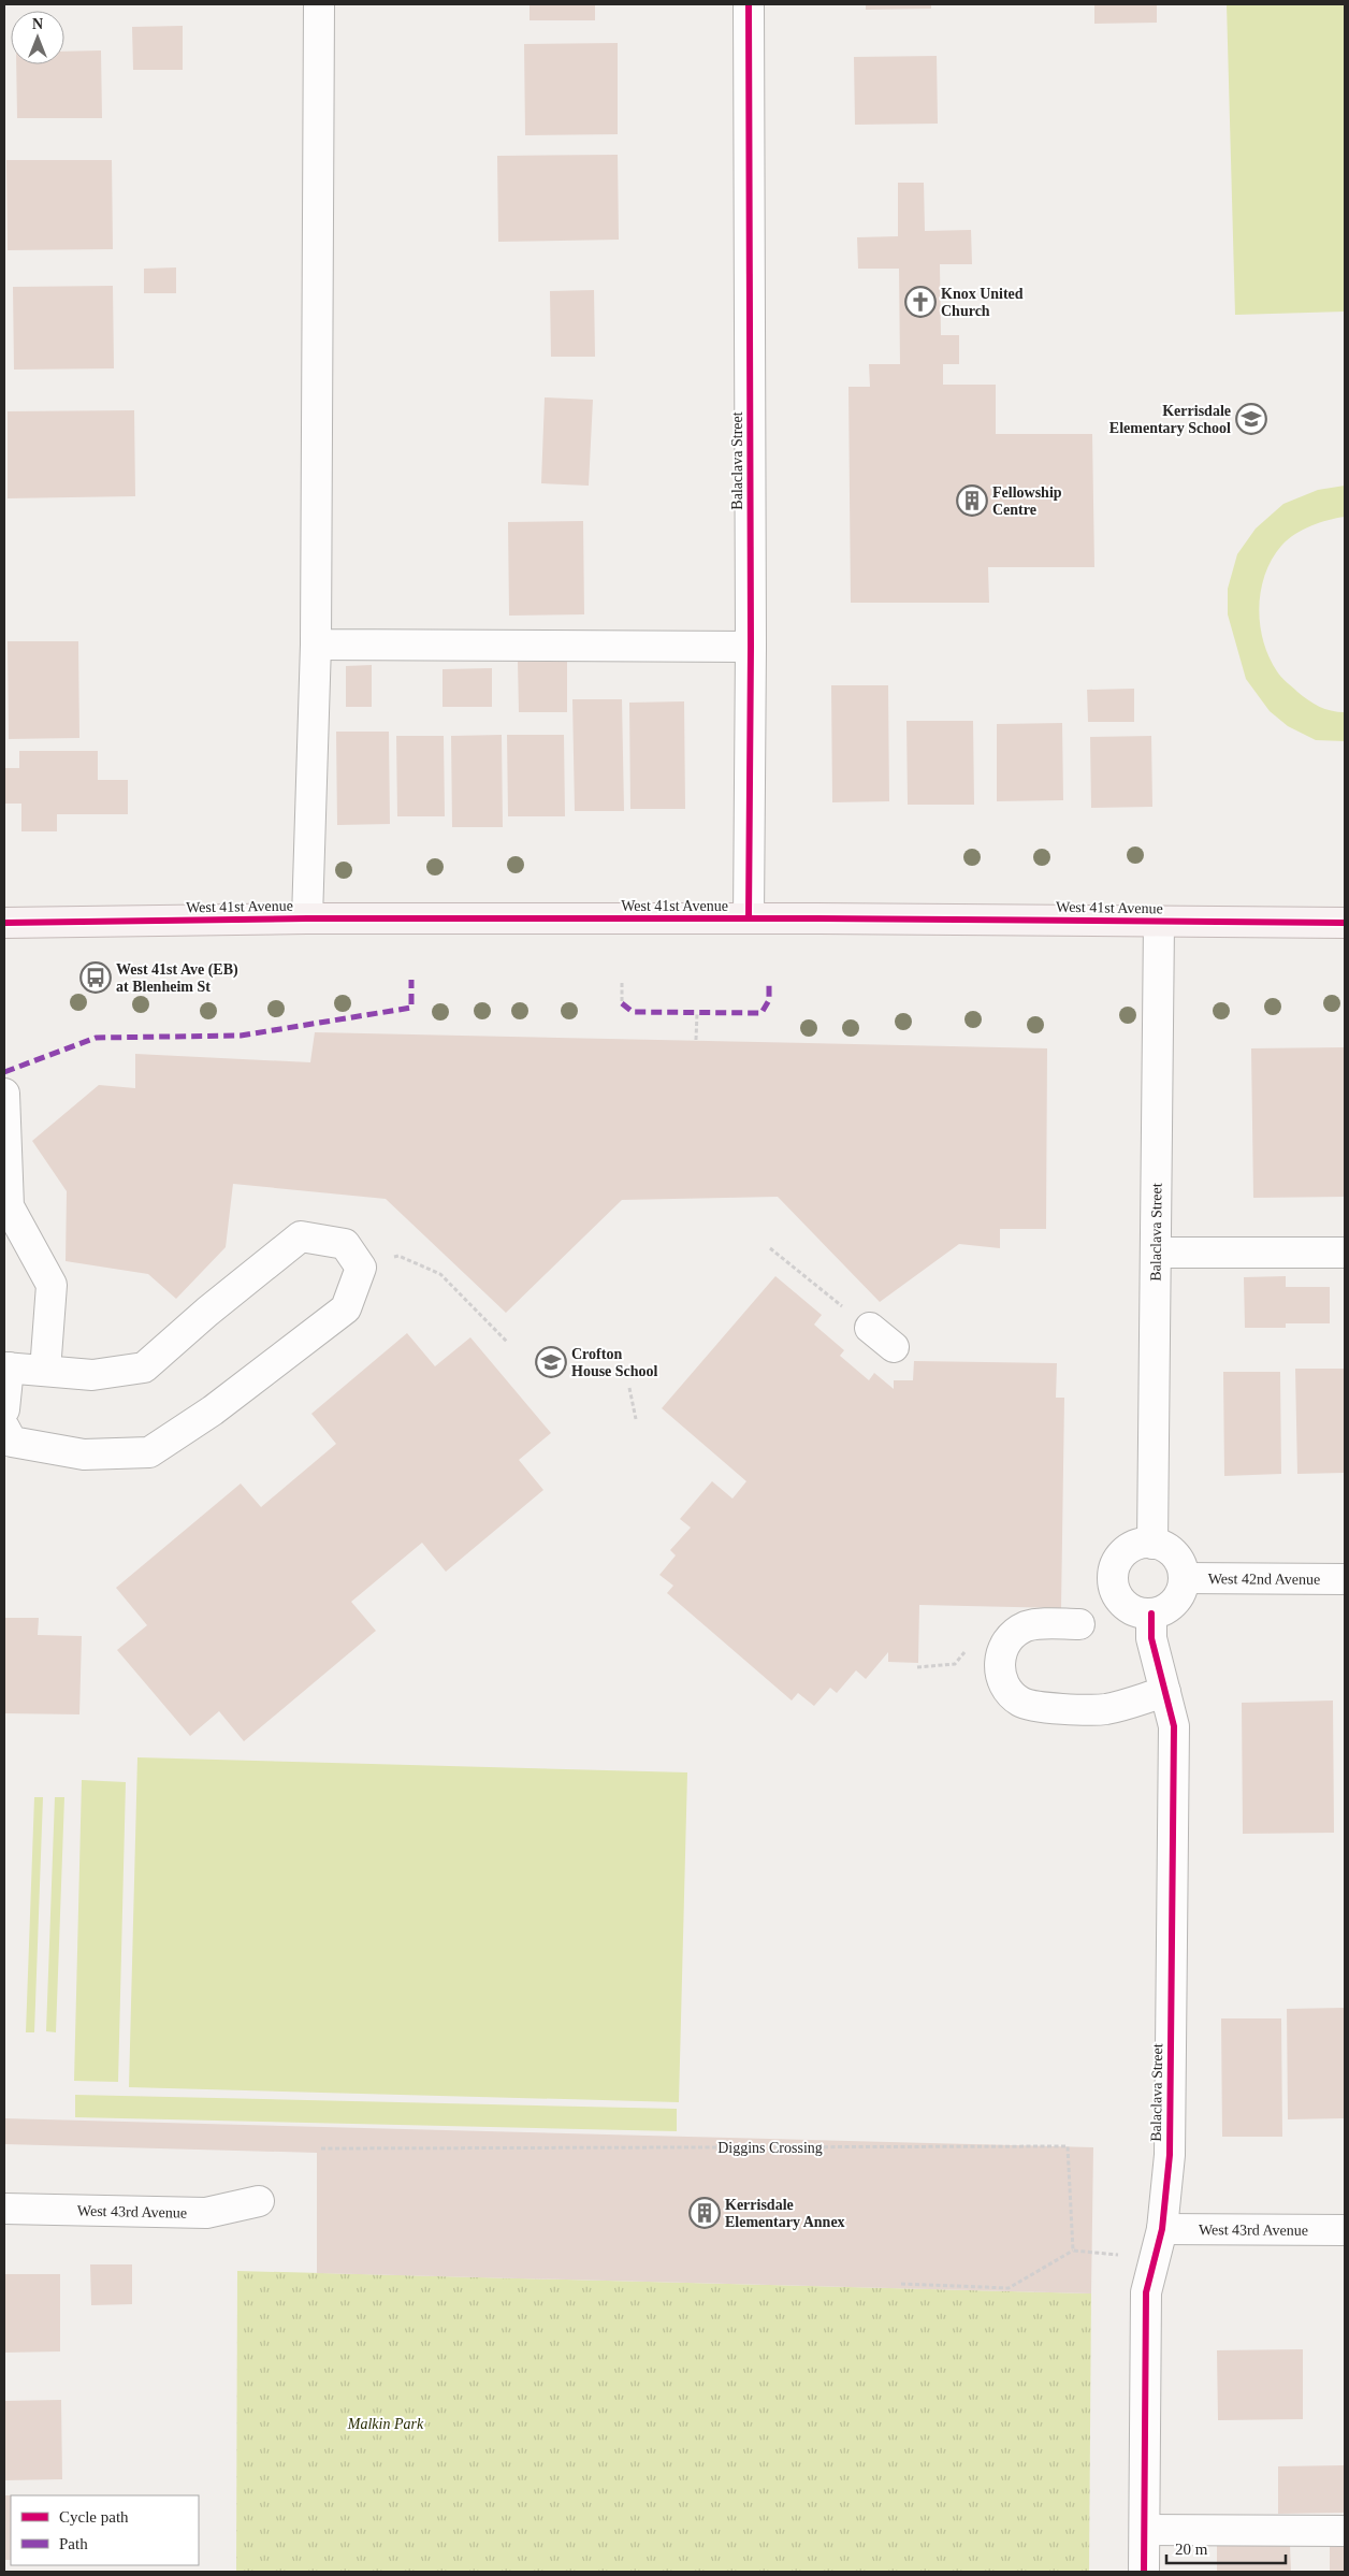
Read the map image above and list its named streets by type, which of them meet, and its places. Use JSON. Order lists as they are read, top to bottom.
{
  "streets": {
    "main road": ["West 41st Avenue"],
    "street": ["Balaclava Street", "West 42nd Avenue", "West 43rd Avenue"],
    "path": ["Diggins Crossing"]
  },
  "crossings": [
    ["Balaclava Street", "West 41st Avenue"],
    ["Balaclava Street", "West 42nd Avenue"],
    ["Balaclava Street", "West 43rd Avenue"]
  ],
  "parks": ["Malkin Park"],
  "places": {
    "church": ["Knox United Church"],
    "school or university": ["Kerrisdale Elementary School", "Crofton House School"],
    "building": ["Fellowship Centre", "Kerrisdale Elementary Annex"],
    "bus stop": ["West 41st Ave (EB) at Blenheim St"]
  },
  "legend": ["Cycle path", "Path"],
  "scale_bar": "20 m",
  "north": "top"
}
